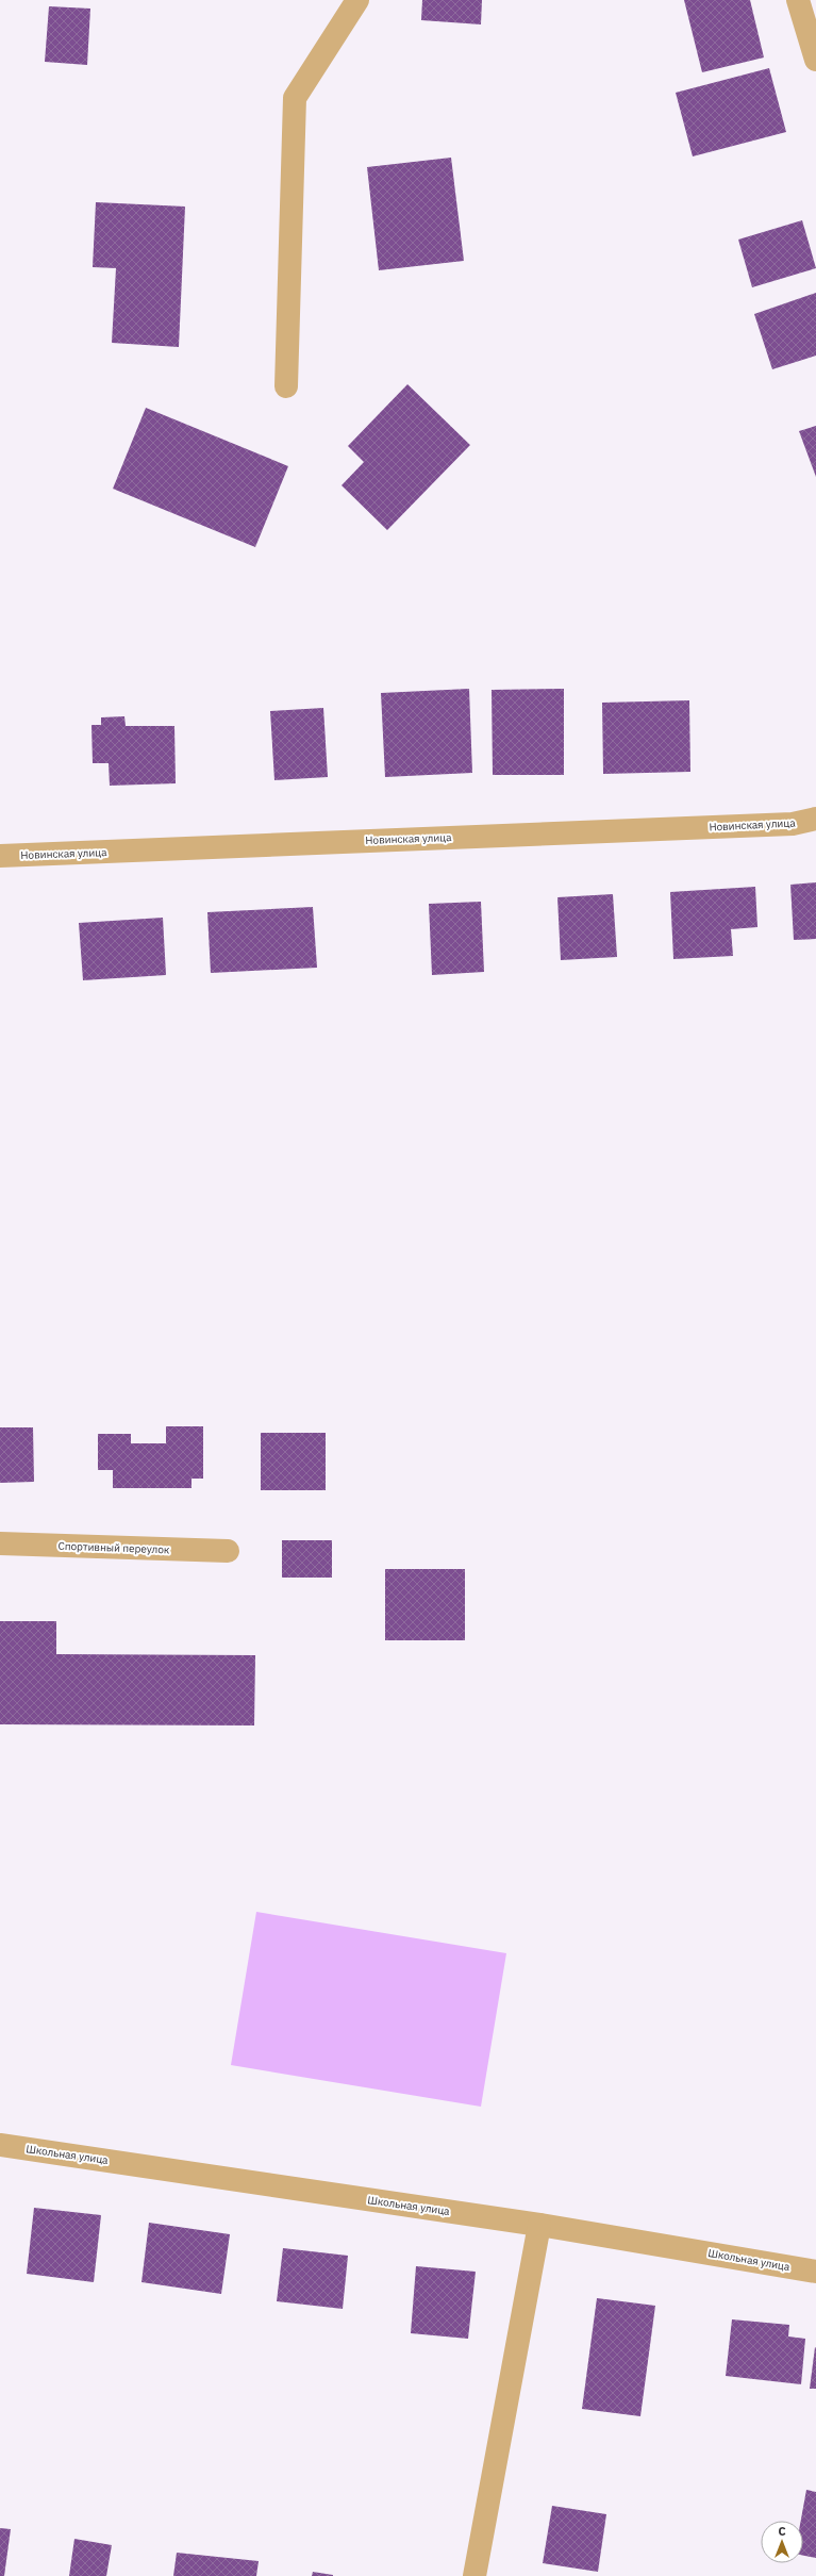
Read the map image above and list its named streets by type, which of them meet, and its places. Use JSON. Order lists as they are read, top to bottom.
{
  "streets": {
    "street": ["Новинская улица", "Спортивный переулок", "Школьная улица"]
  },
  "north": "top"
}
